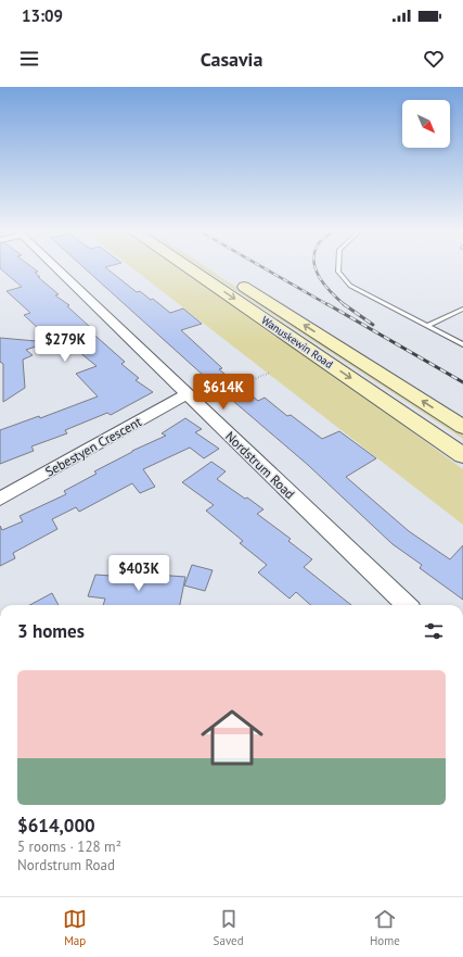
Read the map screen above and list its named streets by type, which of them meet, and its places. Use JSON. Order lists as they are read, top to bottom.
{
  "streets": {
    "main road": ["Wanuskewin Road"],
    "street": ["Sebestyen Crescent", "Nordstrum Road"]
  },
  "crossings": [
    ["Sebestyen Crescent", "Nordstrum Road"]
  ],
  "north": "bottom right",
  "page": {
    "status": "13:09",
    "header": "Casavia",
    "price": ["$279K", "$614K", "$403K"],
    "heading": "3 homes",
    "list": [
      {
        "name": "$614,000",
        "note": "5 rooms · 128 m² · Nordstrum Road"
      }
    ],
    "tabs": ["Map", "Saved", "Home"]
  }
}
